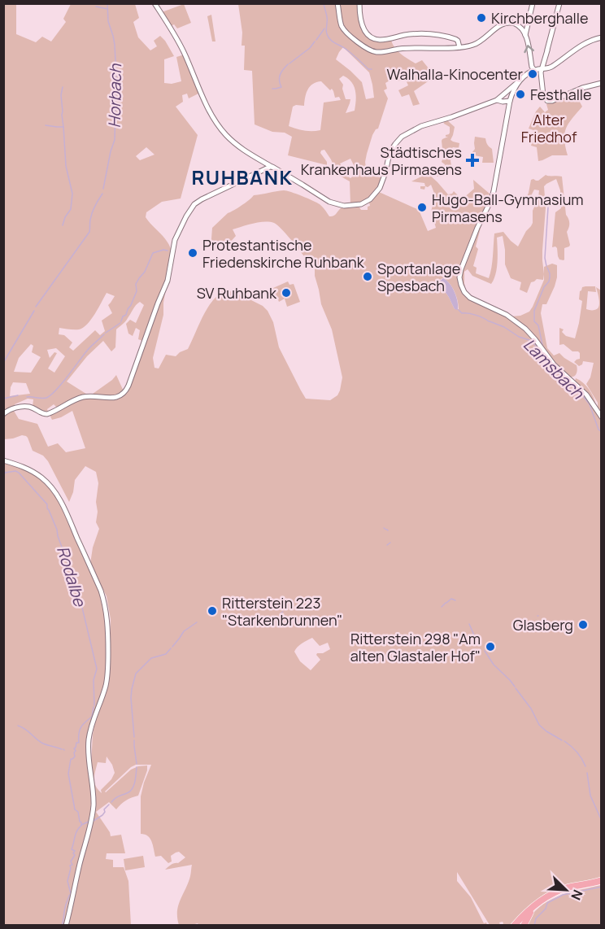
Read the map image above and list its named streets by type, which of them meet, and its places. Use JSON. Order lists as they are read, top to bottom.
{
  "districts": ["RUHBANK"],
  "water": ["Horbach", "Lamsbach", "Rodalbe"],
  "parks": ["Alter Friedhof"],
  "places": {
    "other": [
      "Kirchberghalle",
      "Walhalla-Kinocenter",
      "Festhalle",
      "Hugo-Ball-Gymnasium Pirmasens",
      "Protestantische Friedenskirche Ruhbank",
      "Sportanlage Spesbach",
      "SV Ruhbank",
      "Ritterstein 223 \"Starkenbrunnen\"",
      "Glasberg",
      "Ritterstein 298 \"Am alten Glastaler Hof\""
    ],
    "health": ["Städtisches Krankenhaus Pirmasens"]
  },
  "north": "bottom right"
}
